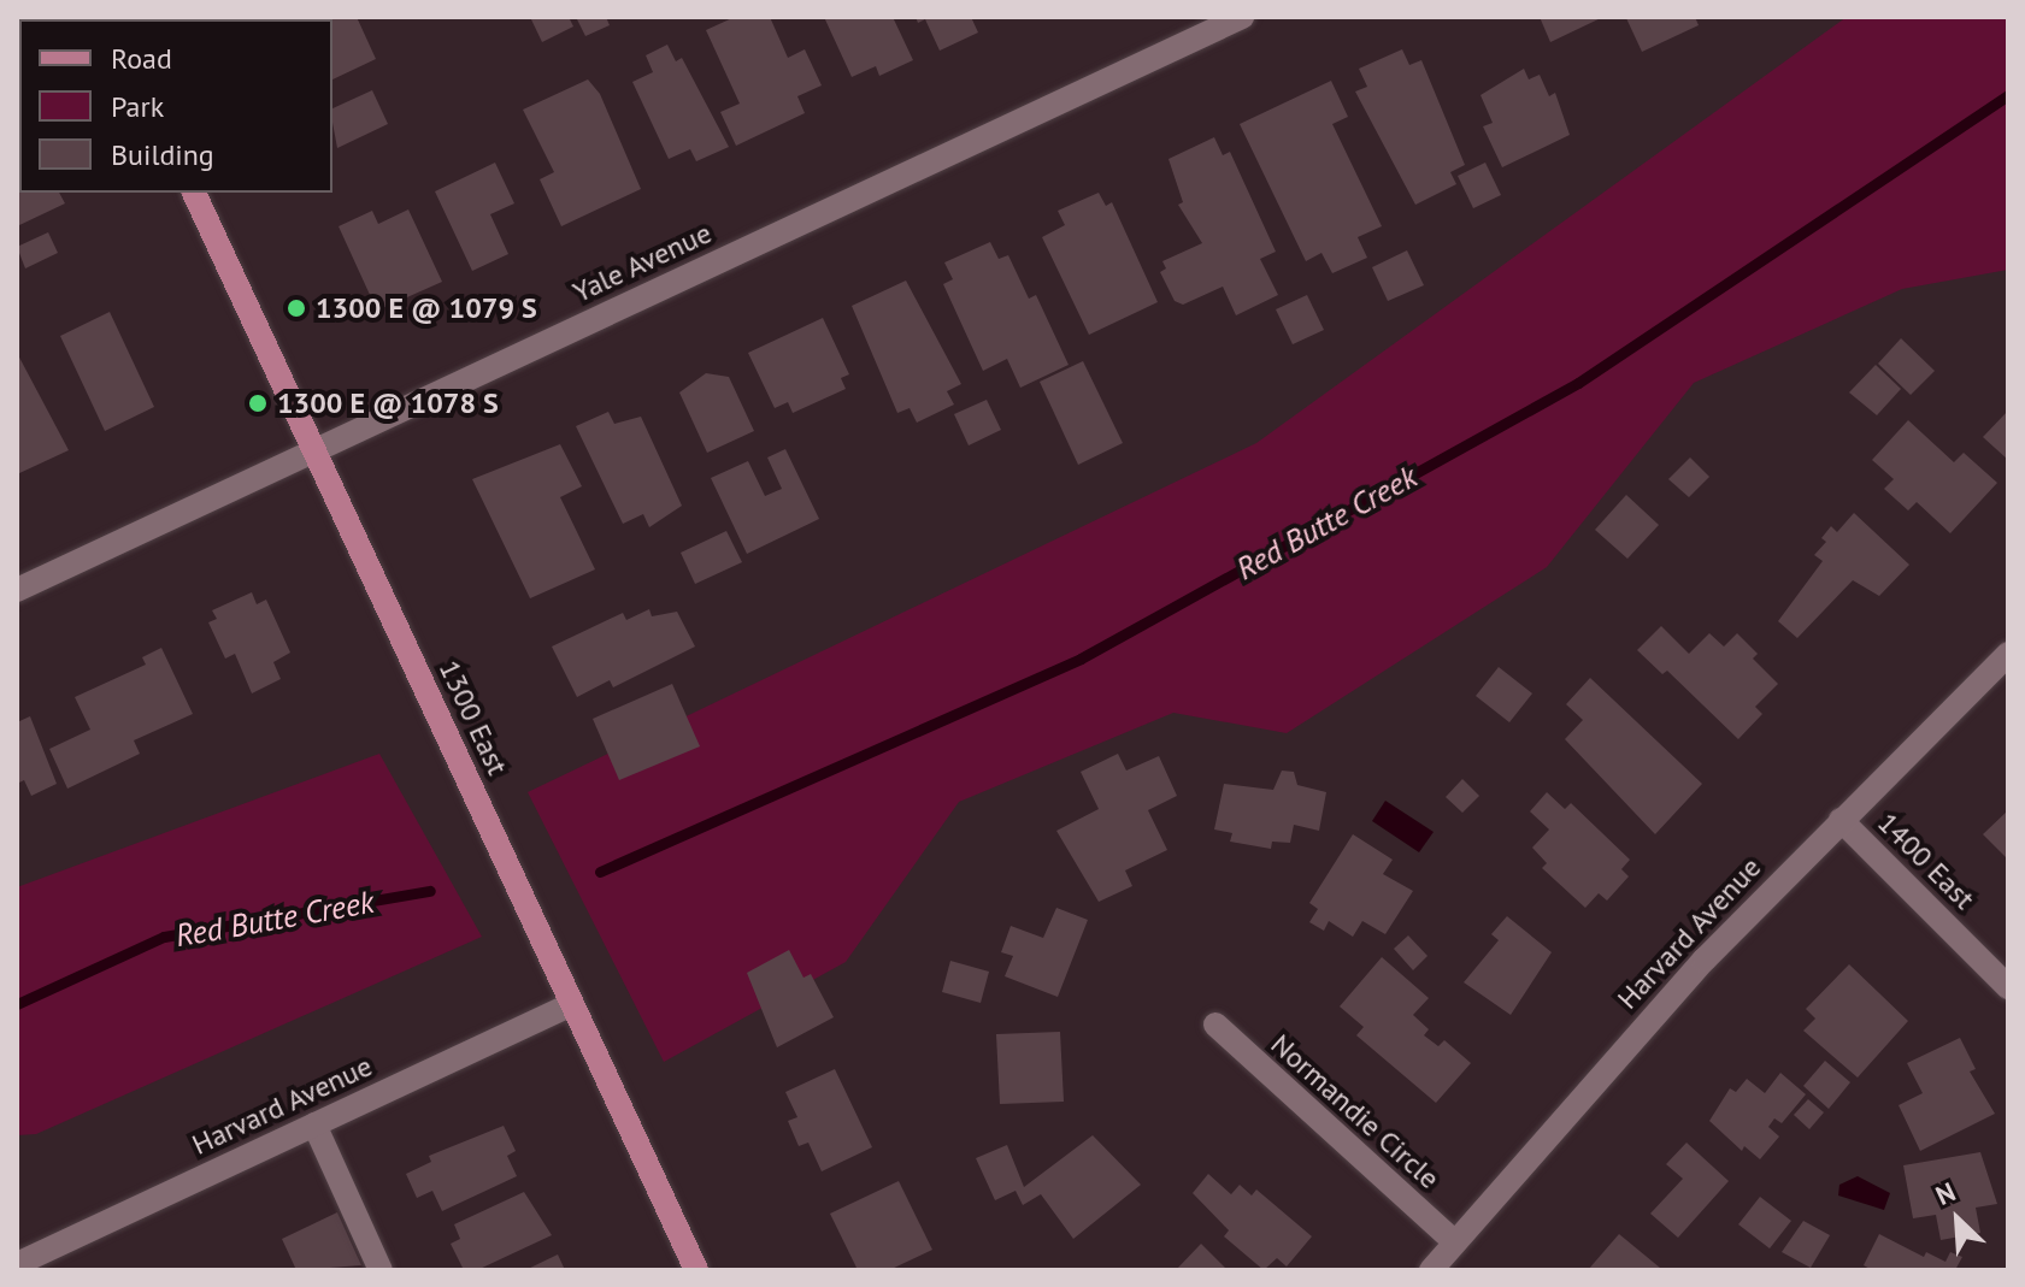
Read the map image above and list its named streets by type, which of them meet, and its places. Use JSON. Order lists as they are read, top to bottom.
{
  "streets": {
    "main road": ["1300 East"],
    "street": [
      "Yale Avenue",
      "1400 East",
      "Harvard Avenue",
      "Normandie Circle"
    ]
  },
  "crossings": [
    ["Yale Avenue", "1300 East"],
    ["1300 East", "Harvard Avenue"],
    ["1400 East", "Harvard Avenue"],
    ["Harvard Avenue", "Normandie Circle"]
  ],
  "water": ["Red Butte Creek"],
  "places": ["1300 E @ 1079 S", "1300 E @ 1078 S"],
  "legend": ["Road", "Park", "Building"],
  "north": "top left"
}
